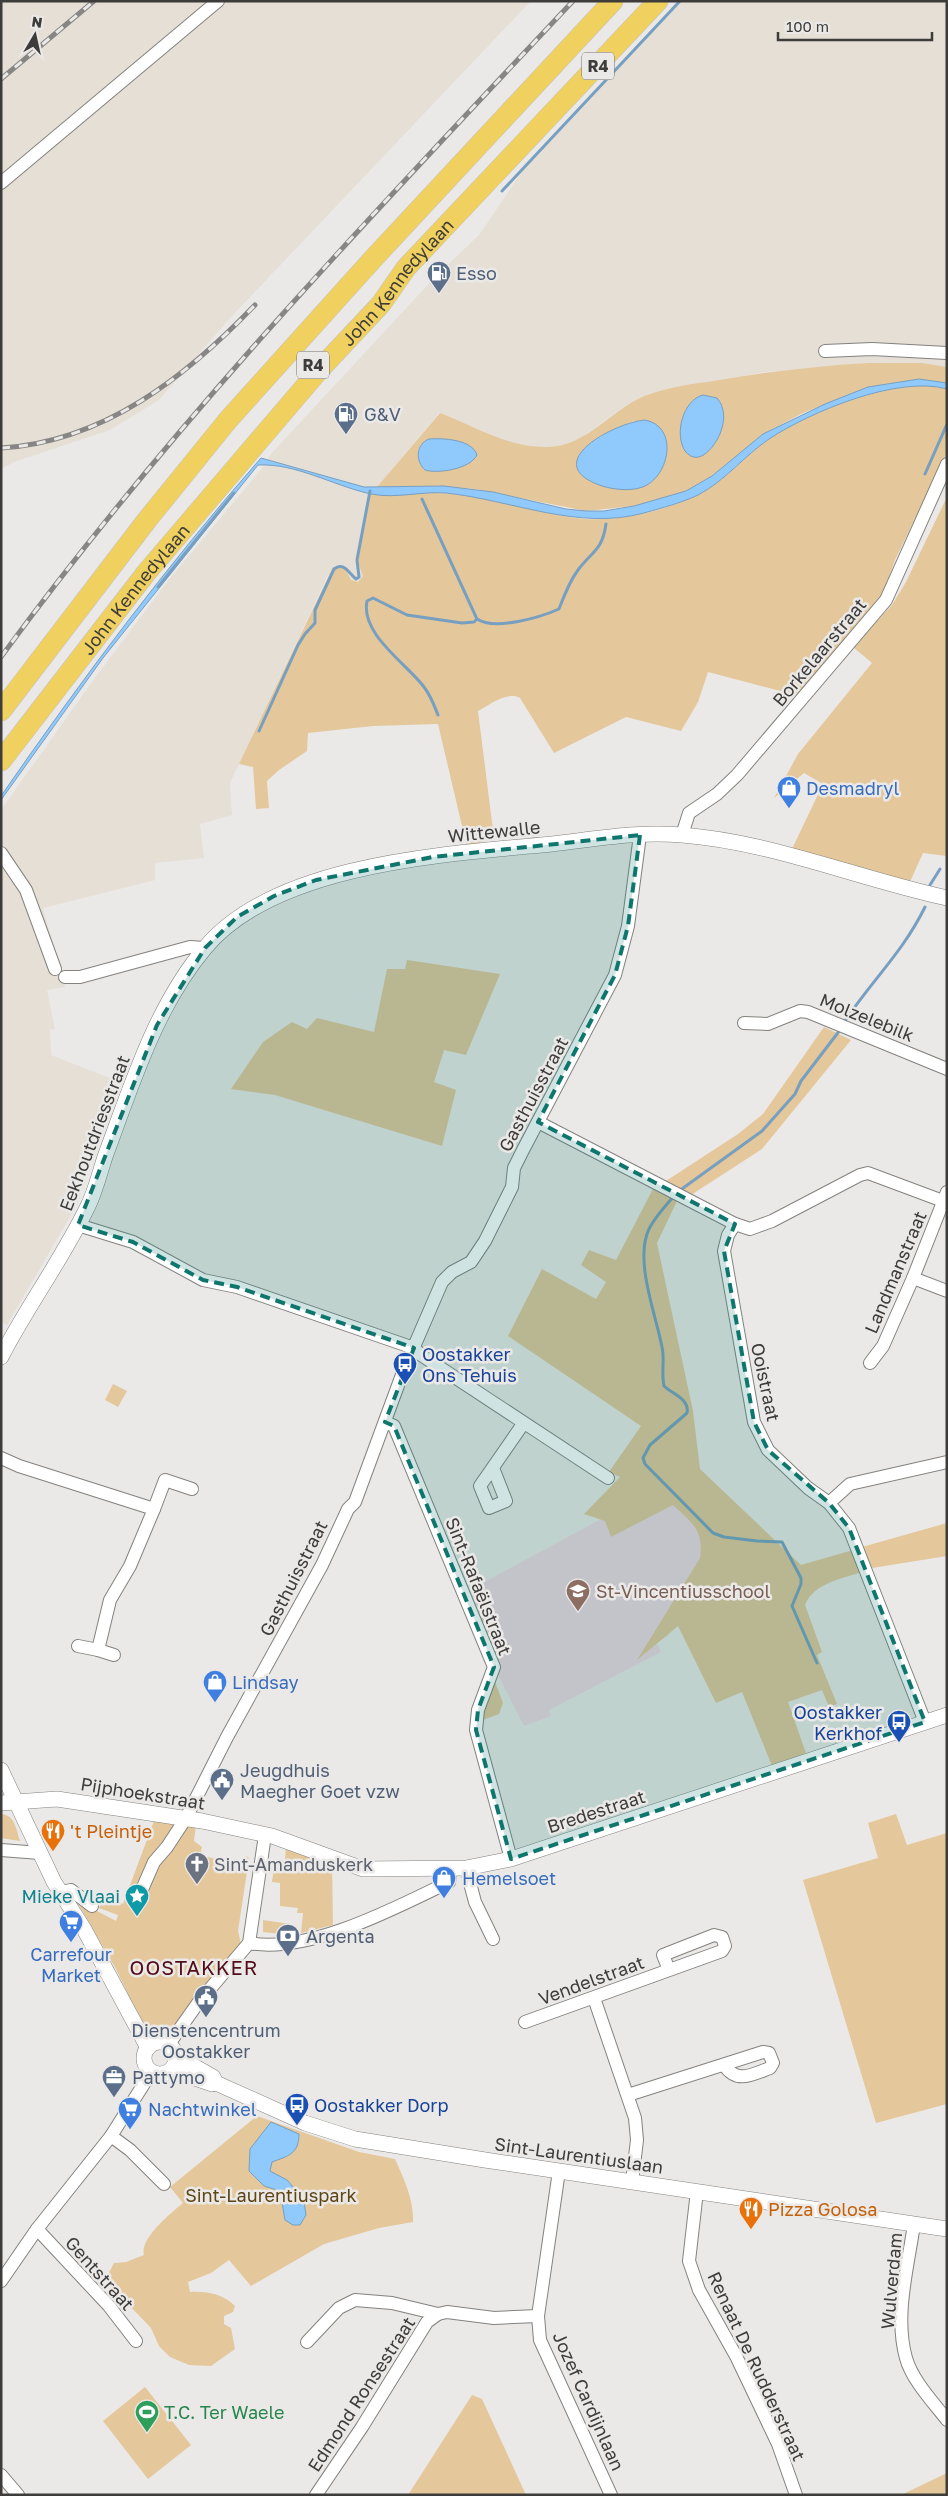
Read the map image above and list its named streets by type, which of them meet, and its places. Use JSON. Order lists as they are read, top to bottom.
{
  "streets": {
    "highway": ["R4", "John Kennedylaan"],
    "street": [
      "Borkelaarstraat",
      "Wittewalle",
      "Molzelebilk",
      "Gasthuisstraat",
      "Eekhoutdriesstraat",
      "Landmanstraat",
      "Ooistraat",
      "Sint-Rafaëlstraat",
      "Pijphoekstraat",
      "Bredestraat",
      "Vendelstraat",
      "Sint-Laurentiuslaan",
      "Gentstraat",
      "Wulverdam",
      "Renaat De Rudderstraat",
      "Edmond Ronsestraat",
      "Jozef Cardijnlaan"
    ]
  },
  "crossings": [
    ["Borkelaarstraat", "Wittewalle"],
    ["Wittewalle", "Gasthuisstraat"],
    ["Wittewalle", "Eekhoutdriesstraat"],
    ["Gasthuisstraat", "Sint-Rafaëlstraat"],
    ["Gasthuisstraat", "Pijphoekstraat"],
    ["Ooistraat", "Bredestraat"],
    ["Sint-Rafaëlstraat", "Bredestraat"],
    ["Pijphoekstraat", "Bredestraat"],
    ["Sint-Laurentiuslaan", "Wulverdam"],
    ["Sint-Laurentiuslaan", "Renaat De Rudderstraat"],
    ["Sint-Laurentiuslaan", "Jozef Cardijnlaan"],
    ["Edmond Ronsestraat", "Jozef Cardijnlaan"]
  ],
  "districts": ["OOSTAKKER"],
  "parks": ["Sint-Laurentiuspark"],
  "places": {
    "fuel station": ["Esso", "G&V"],
    "shop": ["Desmadryl", "Lindsay", "Hemelsoet"],
    "bus stop": ["Oostakker Ons Tehuis", "Oostakker Kerkhof", "Oostakker Dorp"],
    "school or university": ["St-Vincentiusschool"],
    "public building": ["Jeugdhuis Maegher Goet vzw", "Dienstencentrum Oostakker"],
    "restaurant": ["'t Pleintje", "Pizza Golosa"],
    "church": ["Sint-Amanduskerk"],
    "place": ["Mieke Vlaai"],
    "supermarket": ["Carrefour Market", "Nachtwinkel"],
    "bank": ["Argenta"],
    "office": ["Pattymo"],
    "sports": ["T.C. Ter Waele"]
  },
  "scale_bar": "100 m",
  "north": "top"
}
